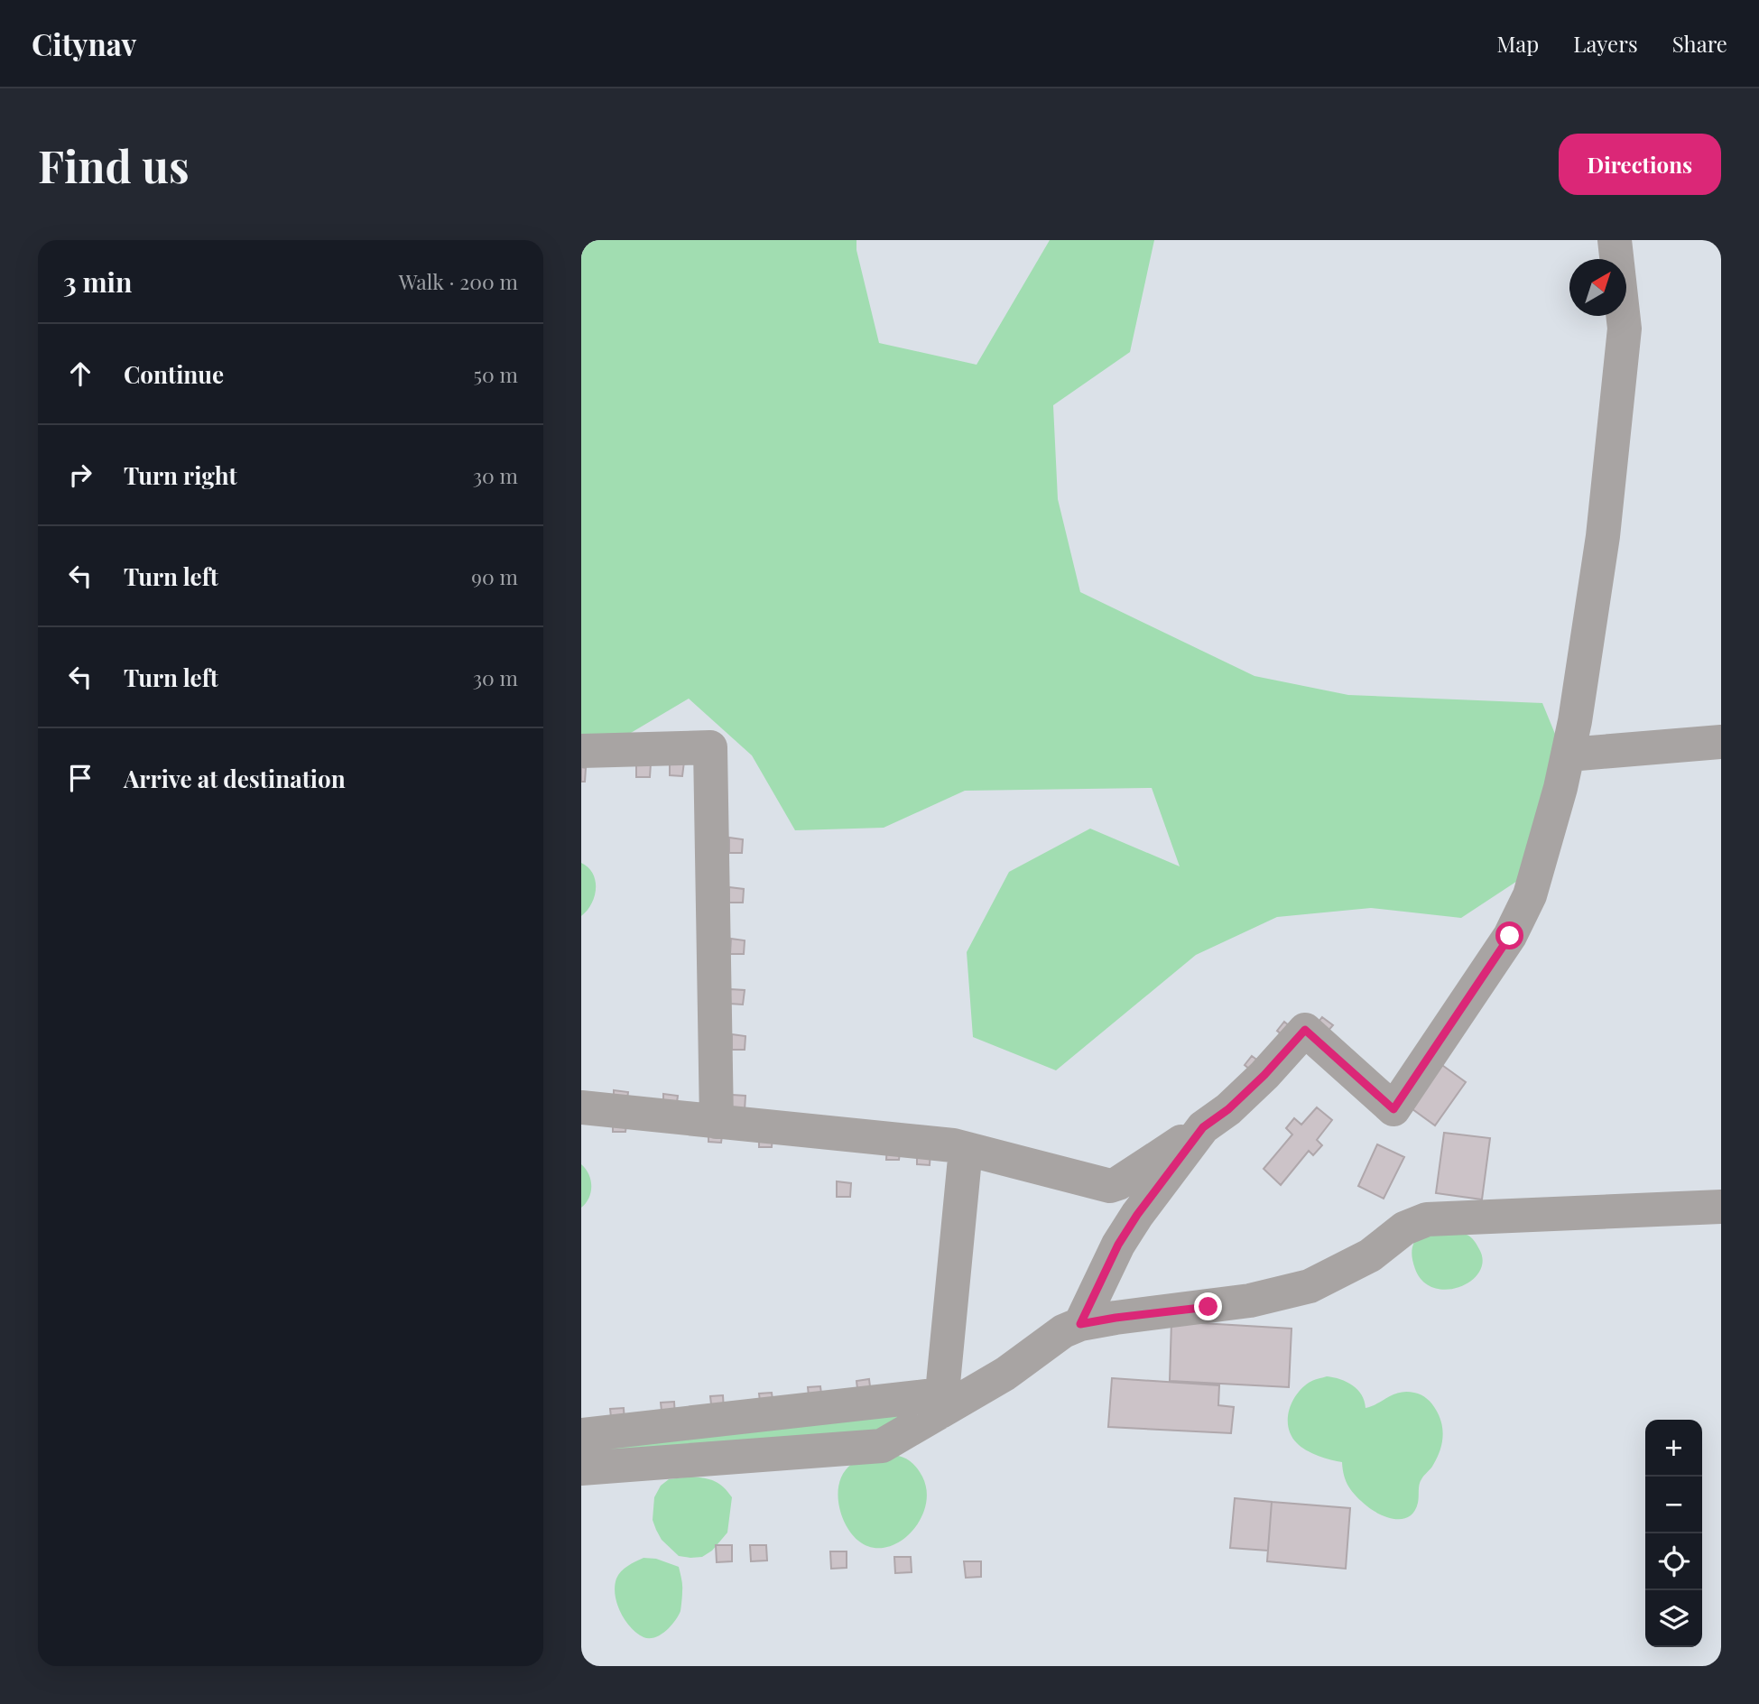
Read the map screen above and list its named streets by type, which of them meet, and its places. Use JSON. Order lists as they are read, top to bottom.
{
  "north": "top right",
  "page": {
    "header": "Citynav",
    "nav": ["Map", "Layers", "Share"],
    "buttons": "Directions",
    "title": "Find us",
    "heading": ["3 min", "Walk · 200 m"],
    "list": [
      ["Continue", "50 m"],
      ["Turn right", "30 m"],
      ["Turn left", "90 m"],
      ["Turn left", "30 m"],
      "Arrive at destination"
    ],
    "map_buttons": ["+", "−"]
  }
}
